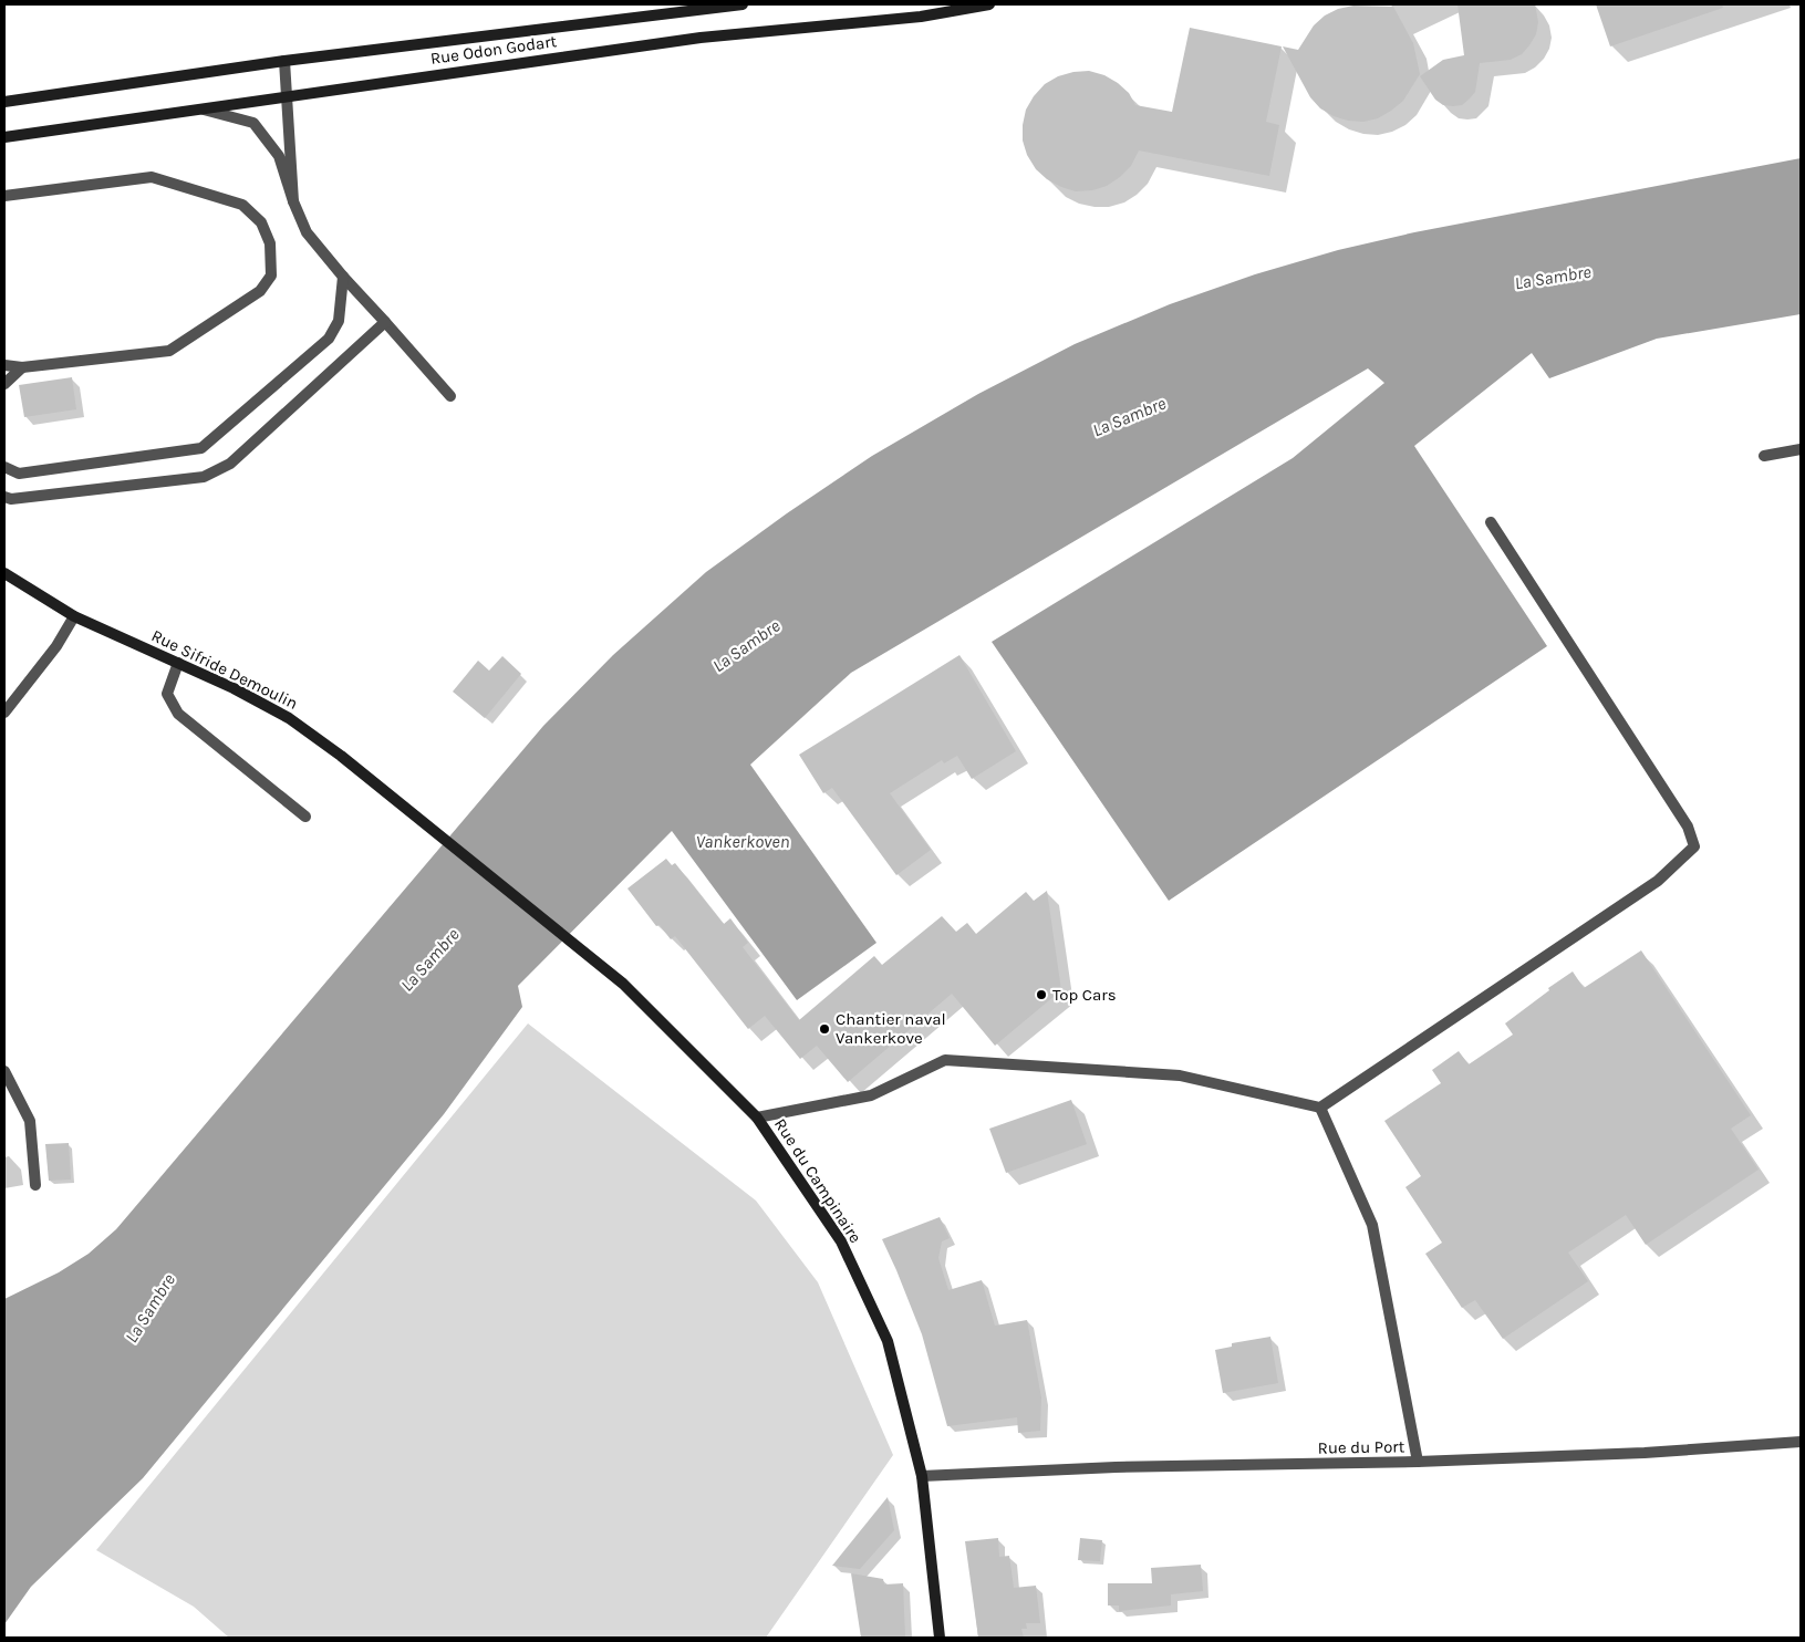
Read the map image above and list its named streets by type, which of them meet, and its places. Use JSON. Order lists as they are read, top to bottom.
{
  "streets": {
    "main road": ["Rue Odon Godart", "Rue Sifride Demoulin", "Rue du Campinaire"],
    "street": ["Rue du Port"]
  },
  "crossings": [
    ["Rue Sifride Demoulin", "Rue du Campinaire"],
    ["Rue du Campinaire", "Rue du Port"]
  ],
  "water": ["La Sambre", "Vankerkoven"],
  "places": ["Top Cars", "Chantier naval Vankerkove"]
}
